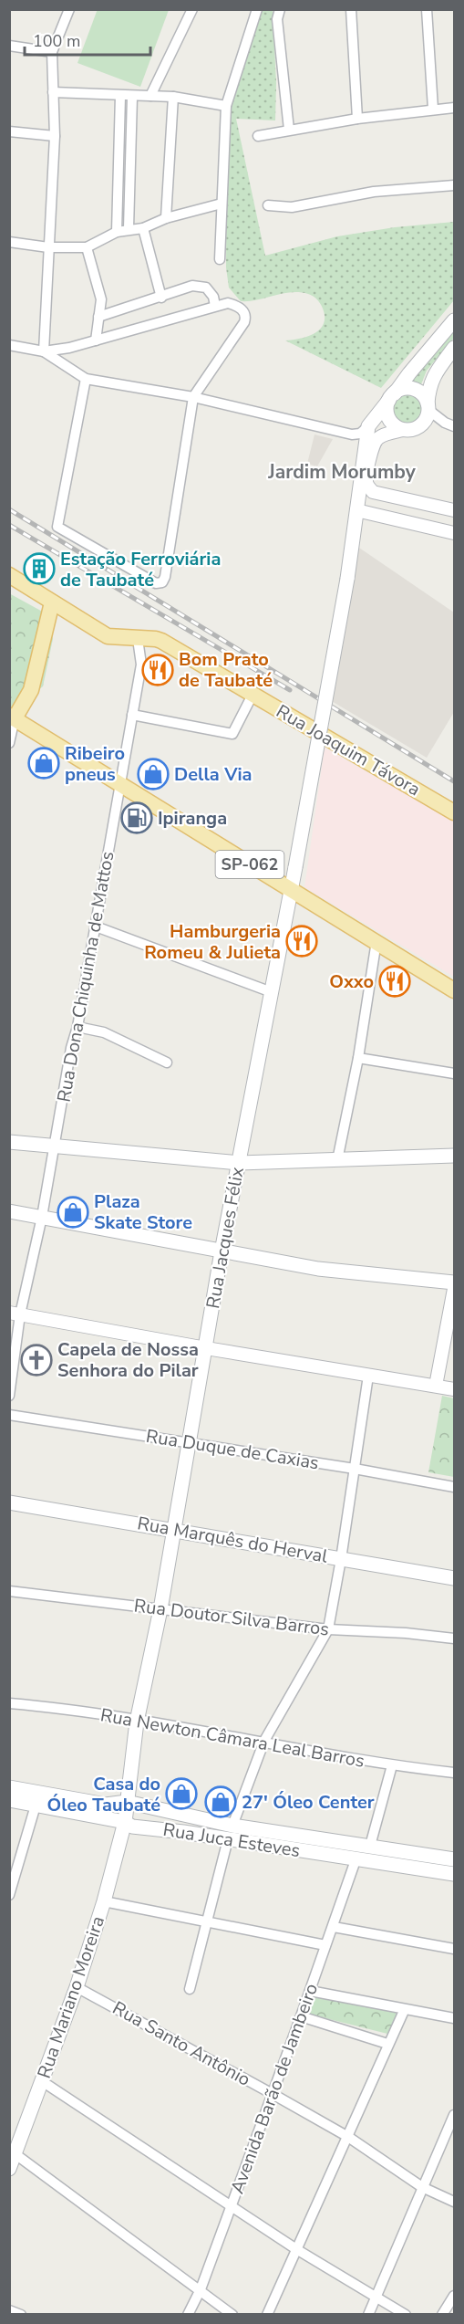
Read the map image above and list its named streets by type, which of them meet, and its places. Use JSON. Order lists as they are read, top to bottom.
{
  "streets": {
    "main road": [
      "Rua Joaquim Távora",
      "SP-062",
      "Rua Jacques Félix",
      "Rua Marquês do Herval",
      "Rua Juca Esteves",
      "Rua Mariano Moreira"
    ],
    "street": [
      "Rua Dona Chiquinha de Mattos",
      "Rua Duque de Caxias",
      "Rua Doutor Silva Barros",
      "Rua Newton Câmara Leal Barros",
      "Rua Santo Antônio",
      "Avenida Barão de Jambeiro"
    ]
  },
  "crossings": [
    ["Rua Joaquim Távora", "Rua Dona Chiquinha de Mattos"],
    ["SP-062", "Rua Dona Chiquinha de Mattos"],
    ["SP-062", "Rua Jacques Félix"],
    ["Rua Jacques Félix", "Rua Duque de Caxias"],
    ["Rua Jacques Félix", "Rua Marquês do Herval"],
    ["Rua Jacques Félix", "Rua Doutor Silva Barros"],
    ["Rua Juca Esteves", "Rua Mariano Moreira"],
    ["Rua Juca Esteves", "Avenida Barão de Jambeiro"],
    ["Rua Mariano Moreira", "Rua Santo Antônio"],
    ["Rua Santo Antônio", "Avenida Barão de Jambeiro"]
  ],
  "districts": ["Jardim Morumby"],
  "places": {
    "building": ["Estação Ferroviária de Taubaté"],
    "restaurant": ["Bom Prato de Taubaté", "Hamburgeria Romeu & Julieta", "Oxxo"],
    "shop": [
      "Ribeiro pneus",
      "Della Via",
      "Plaza Skate Store",
      "Casa do Óleo Taubaté",
      "27' Óleo Center"
    ],
    "fuel station": ["Ipiranga"],
    "church": ["Capela de Nossa Senhora do Pilar"]
  },
  "scale_bar": "100 m"
}
